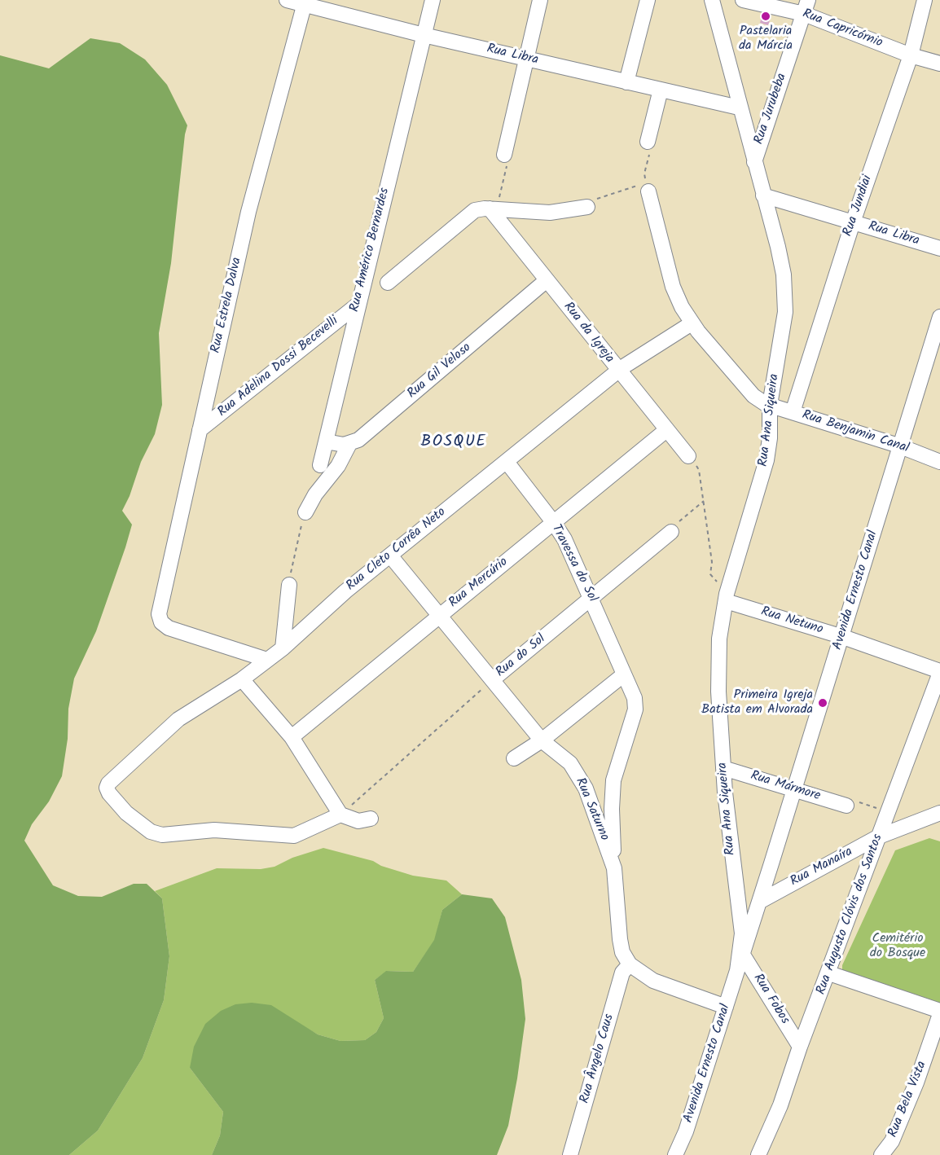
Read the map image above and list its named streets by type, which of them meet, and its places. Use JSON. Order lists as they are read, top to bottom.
{
  "streets": {
    "street": [
      "Rua Capricórnio",
      "Rua Libra",
      "Rua Jurubeba",
      "Rua Jundiai",
      "Rua Américo Bernardes",
      "Rua Estrela Dalva",
      "Rua da Igreja",
      "Rua Adelina Dossi Becevelli",
      "Rua Gil Veloso",
      "Rua Ana Siqueira",
      "Rua Benjamin Canal",
      "Rua Cleto Corrêa Neto",
      "Travessa do Sol",
      "Rua Mercúrio",
      "Avenida Ernesto Canal",
      "Rua Netuno",
      "Rua do Sol",
      "Rua Mármore",
      "Rua Saturno",
      "Rua Manaíra",
      "Rua Augusto Clóvis dos Santos",
      "Rua Fobos",
      "Rua Ângelo Caus",
      "Rua Bela Vista"
    ]
  },
  "crossings": [
    ["Rua Capricórnio", "Rua Jurubeba"],
    ["Rua Capricórnio", "Rua Jundiai"],
    ["Rua Libra", "Rua Jundiai"],
    ["Rua Libra", "Rua Américo Bernardes"],
    ["Rua Libra", "Rua Estrela Dalva"],
    ["Rua Libra", "Rua Ana Siqueira"],
    ["Rua Jurubeba", "Rua Ana Siqueira"],
    ["Rua Jundiai", "Rua Benjamin Canal"],
    ["Rua Américo Bernardes", "Rua Adelina Dossi Becevelli"],
    ["Rua Estrela Dalva", "Rua Adelina Dossi Becevelli"],
    ["Rua Estrela Dalva", "Rua Cleto Corrêa Neto"],
    ["Rua da Igreja", "Rua Gil Veloso"],
    ["Rua da Igreja", "Rua Cleto Corrêa Neto"],
    ["Rua da Igreja", "Rua Mercúrio"],
    ["Rua Ana Siqueira", "Rua Benjamin Canal"],
    ["Rua Ana Siqueira", "Avenida Ernesto Canal"],
    ["Rua Ana Siqueira", "Rua Netuno"],
    ["Rua Ana Siqueira", "Rua Mármore"],
    ["Rua Ana Siqueira", "Rua Manaíra"],
    ["Rua Benjamin Canal", "Rua Cleto Corrêa Neto"],
    ["Rua Benjamin Canal", "Avenida Ernesto Canal"],
    ["Rua Cleto Corrêa Neto", "Travessa do Sol"],
    ["Rua Cleto Corrêa Neto", "Rua do Sol"],
    ["Rua Cleto Corrêa Neto", "Rua Saturno"],
    ["Travessa do Sol", "Rua Mercúrio"],
    ["Travessa do Sol", "Rua do Sol"],
    ["Travessa do Sol", "Rua Saturno"],
    ["Rua Mercúrio", "Rua Saturno"],
    ["Avenida Ernesto Canal", "Rua Netuno"],
    ["Avenida Ernesto Canal", "Rua Mármore"],
    ["Avenida Ernesto Canal", "Rua Manaíra"],
    ["Avenida Ernesto Canal", "Rua Fobos"],
    ["Rua Netuno", "Rua Augusto Clóvis dos Santos"],
    ["Rua do Sol", "Rua Saturno"],
    ["Rua Saturno", "Rua Ângelo Caus"],
    ["Rua Manaíra", "Rua Augusto Clóvis dos Santos"],
    ["Rua Augusto Clóvis dos Santos", "Rua Fobos"]
  ],
  "districts": ["BOSQUE"],
  "parks": ["Cemitério do Bosque"],
  "places": ["Pastelaria da Márcia", "Primeira Igreja Batista em Alvorada"]
}
